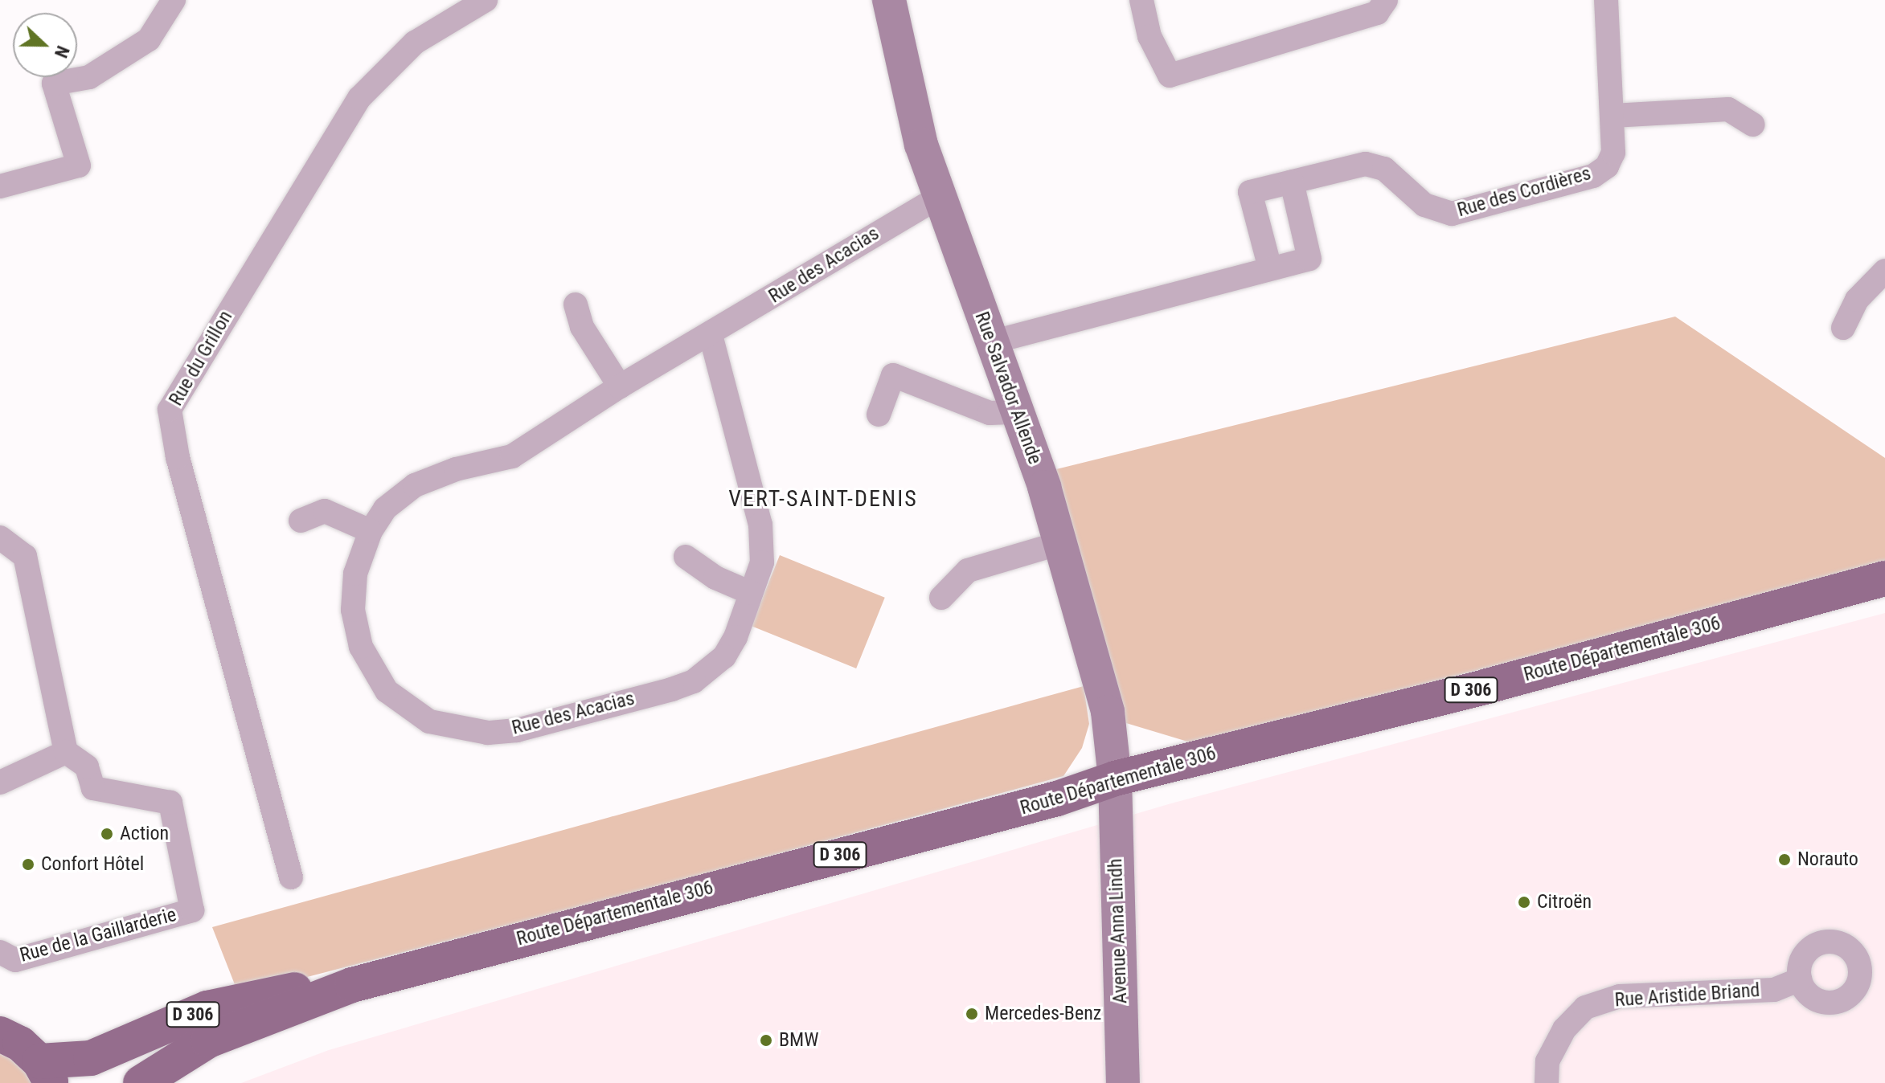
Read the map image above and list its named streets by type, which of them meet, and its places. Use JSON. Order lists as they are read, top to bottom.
{
  "streets": {
    "main road": ["Route Départementale 306", "D 306"],
    "street": [
      "Rue des Cordières",
      "Rue des Acacias",
      "Rue du Grillon",
      "Rue Salvador Allende",
      "Avenue Anna Lindh",
      "Rue de la Gaillarderie",
      "Rue Aristide Briand"
    ]
  },
  "crossings": [
    ["Rue des Acacias", "Rue Salvador Allende"],
    ["Rue Salvador Allende", "Route Départementale 306"],
    ["Rue Salvador Allende", "Avenue Anna Lindh"],
    ["Route Départementale 306", "Avenue Anna Lindh"]
  ],
  "districts": ["VERT-SAINT-DENIS"],
  "places": [
    "Action",
    "Norauto",
    "Confort Hôtel",
    "Citroën",
    "Mercedes-Benz",
    "BMW"
  ],
  "north": "right"
}
